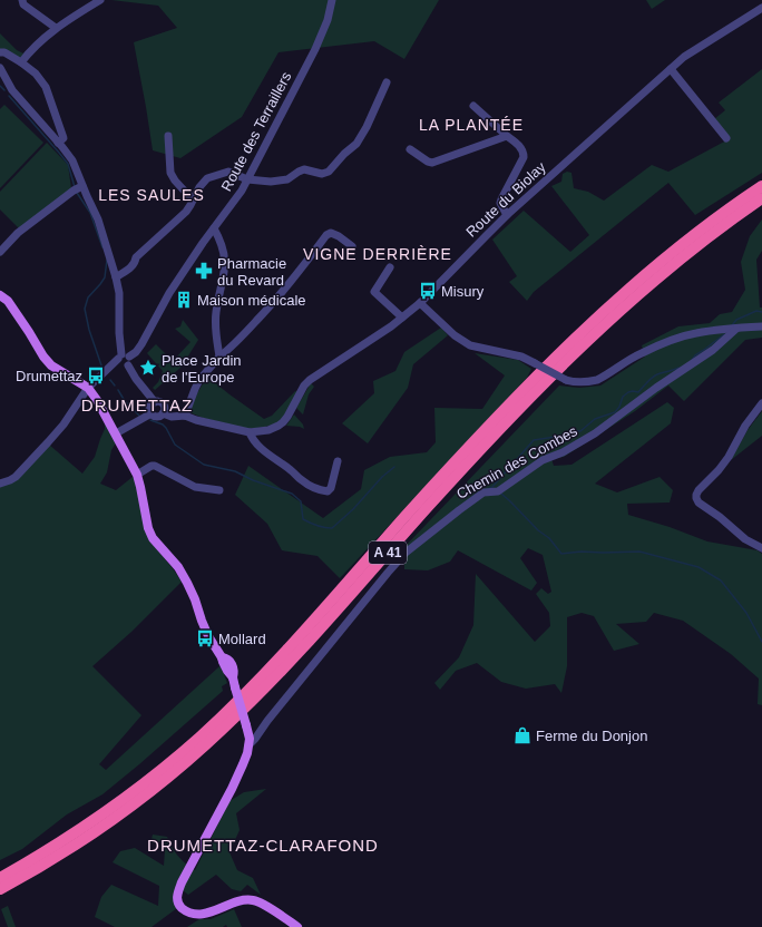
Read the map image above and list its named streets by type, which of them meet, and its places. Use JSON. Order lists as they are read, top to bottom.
{
  "streets": {
    "highway": ["A 41"],
    "street": ["Route des Terraillers", "Route du Biolay", "Chemin des Combes"]
  },
  "districts": [
    "LA PLANTÉE",
    "LES SAULES",
    "VIGNE DERRIÈRE",
    "DRUMETTAZ",
    "DRUMETTAZ-CLARAFOND"
  ],
  "places": {
    "pharmacy": ["Pharmacie du Revard"],
    "bus stop": ["Misury", "Drumettaz", "Mollard"],
    "building": ["Maison médicale"],
    "place": ["Place Jardin de l'Europe"],
    "shop": ["Ferme du Donjon"]
  }
}
